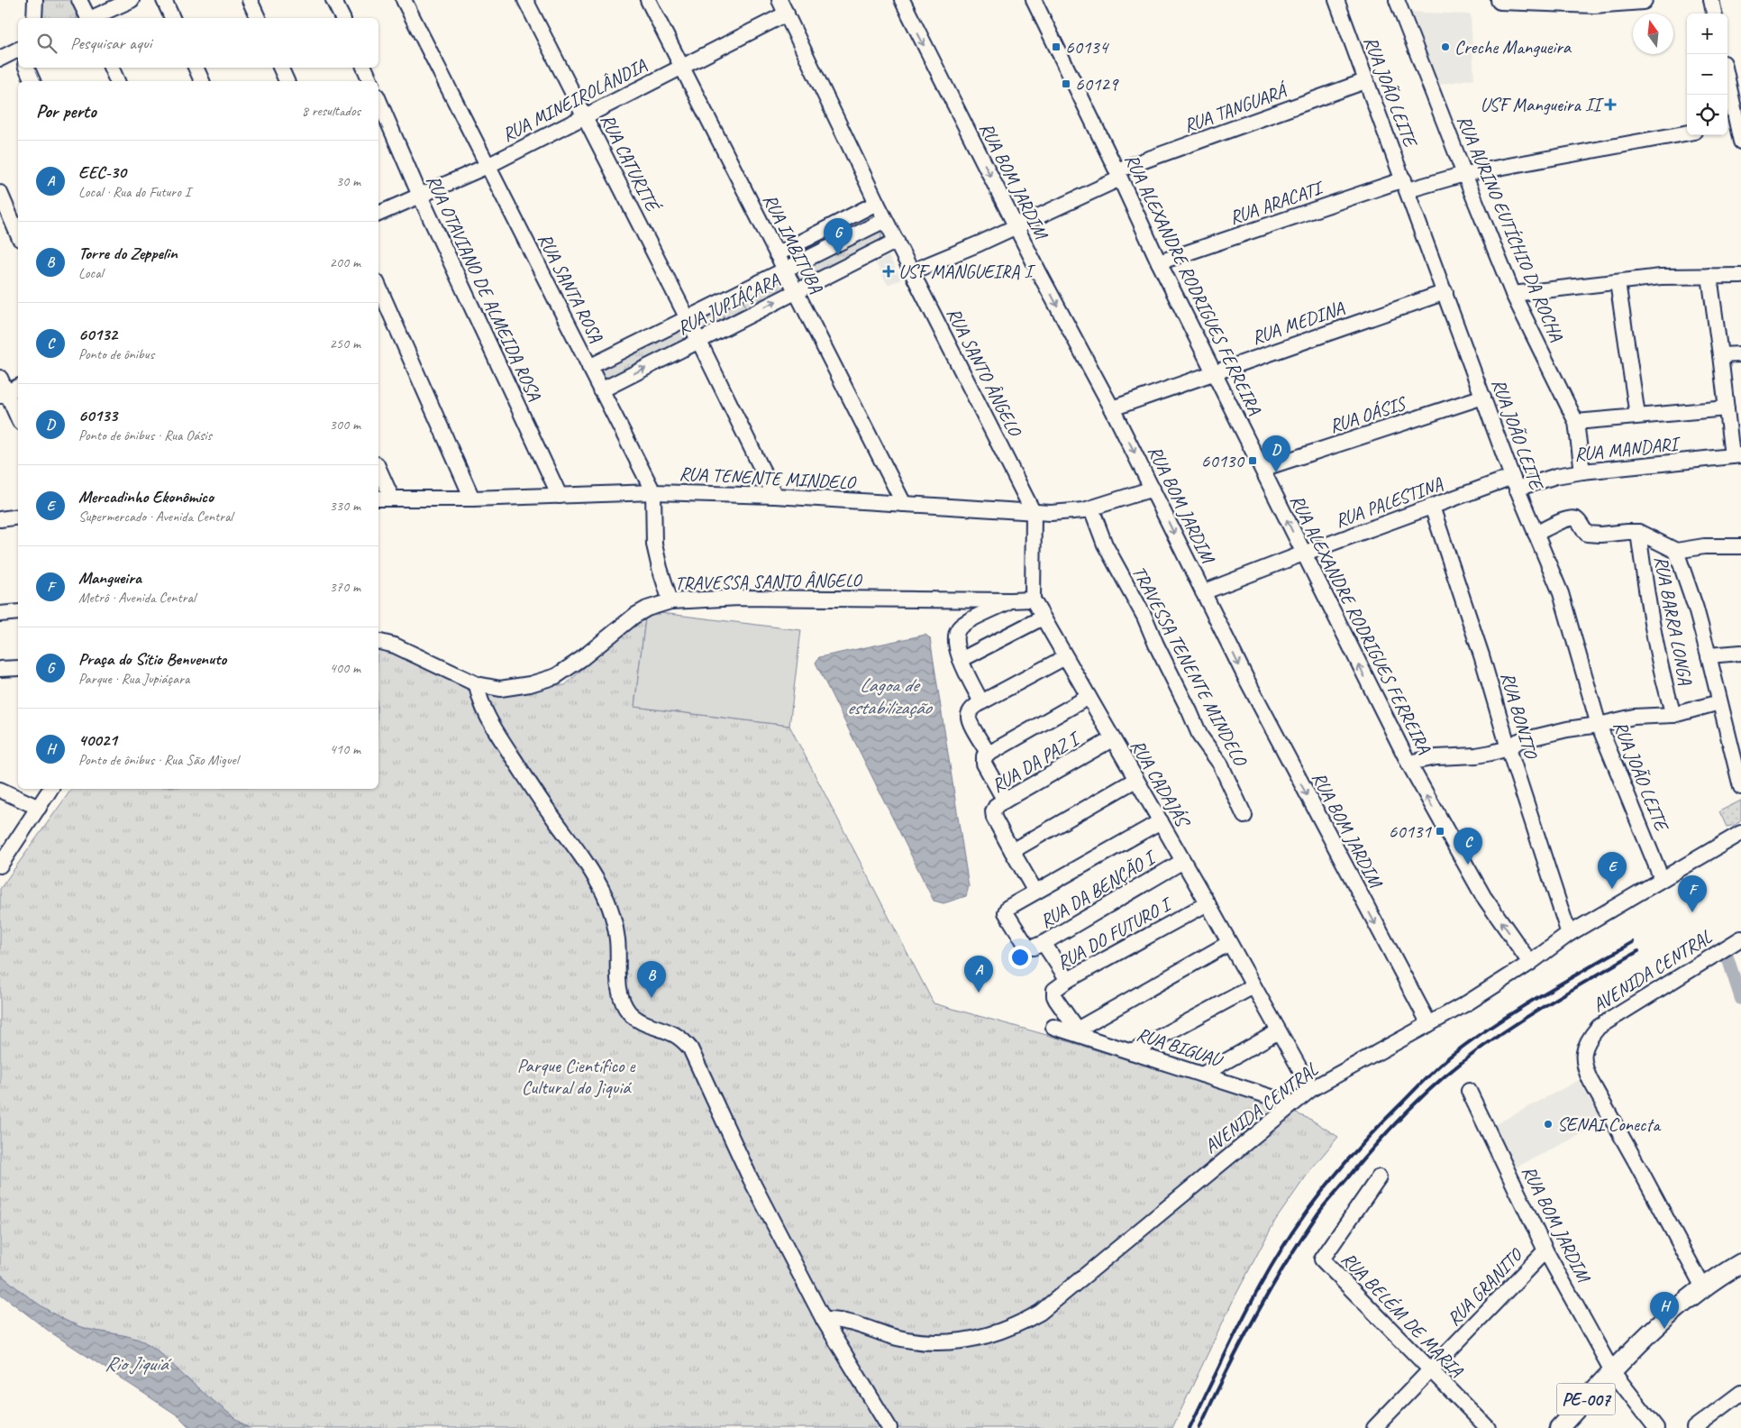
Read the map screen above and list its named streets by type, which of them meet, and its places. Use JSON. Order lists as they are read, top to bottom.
{
  "streets": {
    "main road": ["PE-007"],
    "street": [
      "RUA JOÃO LEITE",
      "RUA MINEIROLÂNDIA",
      "RUA TANGUARÁ",
      "RUA CATURITÉ",
      "RUA BOM JARDIM",
      "RUA ARACATI",
      "RUA AURINO EUTÍCHIO DA ROCHA",
      "RUA IMBITUBA",
      "RUA ALEXANDRE RODRIGUES FERREIRA",
      "RUA OTAVIANO DE ALMEIDA ROSA",
      "RUA SANTA ROSA",
      "RUA JUPIÁÇARA",
      "RUA MEDINA",
      "RUA SANTO ÂNGELO",
      "RUA OÁSIS",
      "RUA MANDARI",
      "RUA TENENTE MINDELO",
      "RUA PALESTINA",
      "TRAVESSA SANTO ÂNGELO",
      "RUA BARRA LONGA",
      "TRAVESSA TENENTE MINDELO",
      "RUA BONITO",
      "RUA DA PAZ I",
      "RUA CADAJÁS",
      "RUA DA BENÇÃO I",
      "RUA DO FUTURO I",
      "AVENIDA CENTRAL",
      "RUA BIGUAU",
      "RUA GRANITO",
      "RUA BELÉM DE MARIA"
    ]
  },
  "crossings": [
    ["RUA JOÃO LEITE", "RUA TANGUARÁ"],
    ["RUA JOÃO LEITE", "RUA ARACATI"],
    ["RUA JOÃO LEITE", "RUA MEDINA"],
    ["RUA JOÃO LEITE", "RUA OÁSIS"],
    ["RUA JOÃO LEITE", "RUA MANDARI"],
    ["RUA JOÃO LEITE", "RUA PALESTINA"],
    ["RUA JOÃO LEITE", "AVENIDA CENTRAL"],
    ["RUA MINEIROLÂNDIA", "RUA CATURITÉ"],
    ["RUA MINEIROLÂNDIA", "RUA IMBITUBA"],
    ["RUA MINEIROLÂNDIA", "RUA OTAVIANO DE ALMEIDA ROSA"],
    ["RUA MINEIROLÂNDIA", "RUA SANTA ROSA"],
    ["RUA MINEIROLÂNDIA", "RUA SANTO ÂNGELO"],
    ["RUA TANGUARÁ", "RUA BOM JARDIM"],
    ["RUA TANGUARÁ", "RUA ALEXANDRE RODRIGUES FERREIRA"],
    ["RUA TANGUARÁ", "RUA SANTO ÂNGELO"],
    ["RUA CATURITÉ", "RUA JUPIÁÇARA"],
    ["RUA BOM JARDIM", "RUA MEDINA"],
    ["RUA BOM JARDIM", "RUA TENENTE MINDELO"],
    ["RUA BOM JARDIM", "RUA PALESTINA"],
    ["RUA BOM JARDIM", "AVENIDA CENTRAL"],
    ["RUA BOM JARDIM", "RUA GRANITO"],
    ["RUA BOM JARDIM", "PE-007"],
    ["RUA ARACATI", "RUA AURINO EUTÍCHIO DA ROCHA"],
    ["RUA ARACATI", "RUA ALEXANDRE RODRIGUES FERREIRA"],
    ["RUA AURINO EUTÍCHIO DA ROCHA", "RUA MANDARI"],
    ["RUA IMBITUBA", "RUA JUPIÁÇARA"],
    ["RUA IMBITUBA", "RUA TENENTE MINDELO"],
    ["RUA ALEXANDRE RODRIGUES FERREIRA", "RUA MEDINA"],
    ["RUA ALEXANDRE RODRIGUES FERREIRA", "RUA OÁSIS"],
    ["RUA ALEXANDRE RODRIGUES FERREIRA", "RUA PALESTINA"],
    ["RUA ALEXANDRE RODRIGUES FERREIRA", "AVENIDA CENTRAL"],
    ["RUA OTAVIANO DE ALMEIDA ROSA", "RUA TENENTE MINDELO"],
    ["RUA SANTA ROSA", "RUA JUPIÁÇARA"],
    ["RUA SANTA ROSA", "RUA TENENTE MINDELO"],
    ["RUA SANTA ROSA", "TRAVESSA SANTO ÂNGELO"],
    ["RUA JUPIÁÇARA", "RUA SANTO ÂNGELO"],
    ["RUA SANTO ÂNGELO", "RUA TENENTE MINDELO"],
    ["RUA SANTO ÂNGELO", "TRAVESSA SANTO ÂNGELO"],
    ["RUA SANTO ÂNGELO", "RUA CADAJÁS"],
    ["RUA MANDARI", "RUA PALESTINA"],
    ["RUA TENENTE MINDELO", "TRAVESSA TENENTE MINDELO"],
    ["RUA PALESTINA", "RUA BONITO"],
    ["TRAVESSA SANTO ÂNGELO", "RUA CADAJÁS"],
    ["RUA BONITO", "AVENIDA CENTRAL"],
    ["RUA DA PAZ I", "RUA CADAJÁS"],
    ["RUA CADAJÁS", "RUA DA BENÇÃO I"],
    ["RUA CADAJÁS", "RUA DO FUTURO I"],
    ["RUA CADAJÁS", "AVENIDA CENTRAL"],
    ["RUA DA BENÇÃO I", "RUA DO FUTURO I"],
    ["RUA DO FUTURO I", "RUA BIGUAU"],
    ["AVENIDA CENTRAL", "RUA BIGUAU"],
    ["AVENIDA CENTRAL", "PE-007"],
    ["RUA GRANITO", "RUA BELÉM DE MARIA"]
  ],
  "one_way": ["RUA BOM JARDIM", "RUA ALEXANDRE RODRIGUES FERREIRA"],
  "water": ["Lagoa de estabilização", "Rio Jiquiá"],
  "parks": ["Parque Científico e Cultural do Jiquiá"],
  "places": {
    "transit": [
      "60134",
      "60129",
      "60130",
      "60131"
    ],
    "other": ["Creche Mangueira", "SENAI Conecta"],
    "health": ["USF Mangueira II", "USF MANGUEIRA I"]
  },
  "north": "top",
  "page": {
    "map_buttons": ["+", "−"],
    "search": "Pesquisar aqui",
    "heading": ["Por perto", "8 resultados"],
    "list": [
      {
        "mark": "A",
        "name": "EEC-30",
        "note": "Local · Rua do Futuro I",
        "value": "30 m"
      },
      {
        "mark": "B",
        "name": "Torre do Zeppelin",
        "note": "Local",
        "value": "200 m"
      },
      {
        "mark": "C",
        "name": "60132",
        "note": "Ponto de ônibus",
        "value": "250 m"
      },
      {
        "mark": "D",
        "name": "60133",
        "note": "Ponto de ônibus · Rua Oásis",
        "value": "300 m"
      },
      {
        "mark": "E",
        "name": "Mercadinho Ekonômico",
        "note": "Supermercado · Avenida Central",
        "value": "330 m"
      },
      {
        "mark": "F",
        "name": "Mangueira",
        "note": "Metrô · Avenida Central",
        "value": "370 m"
      },
      {
        "mark": "G",
        "name": "Praça do Sítio Benvenuto",
        "note": "Parque · Rua Jupiáçara",
        "value": "400 m"
      },
      {
        "mark": "H",
        "name": "40021",
        "note": "Ponto de ônibus · Rua São Miguel",
        "value": "410 m"
      }
    ],
    "pins": [
      "G",
      "D",
      "C",
      "E",
      "F",
      "A",
      "B",
      "H"
    ]
  }
}
